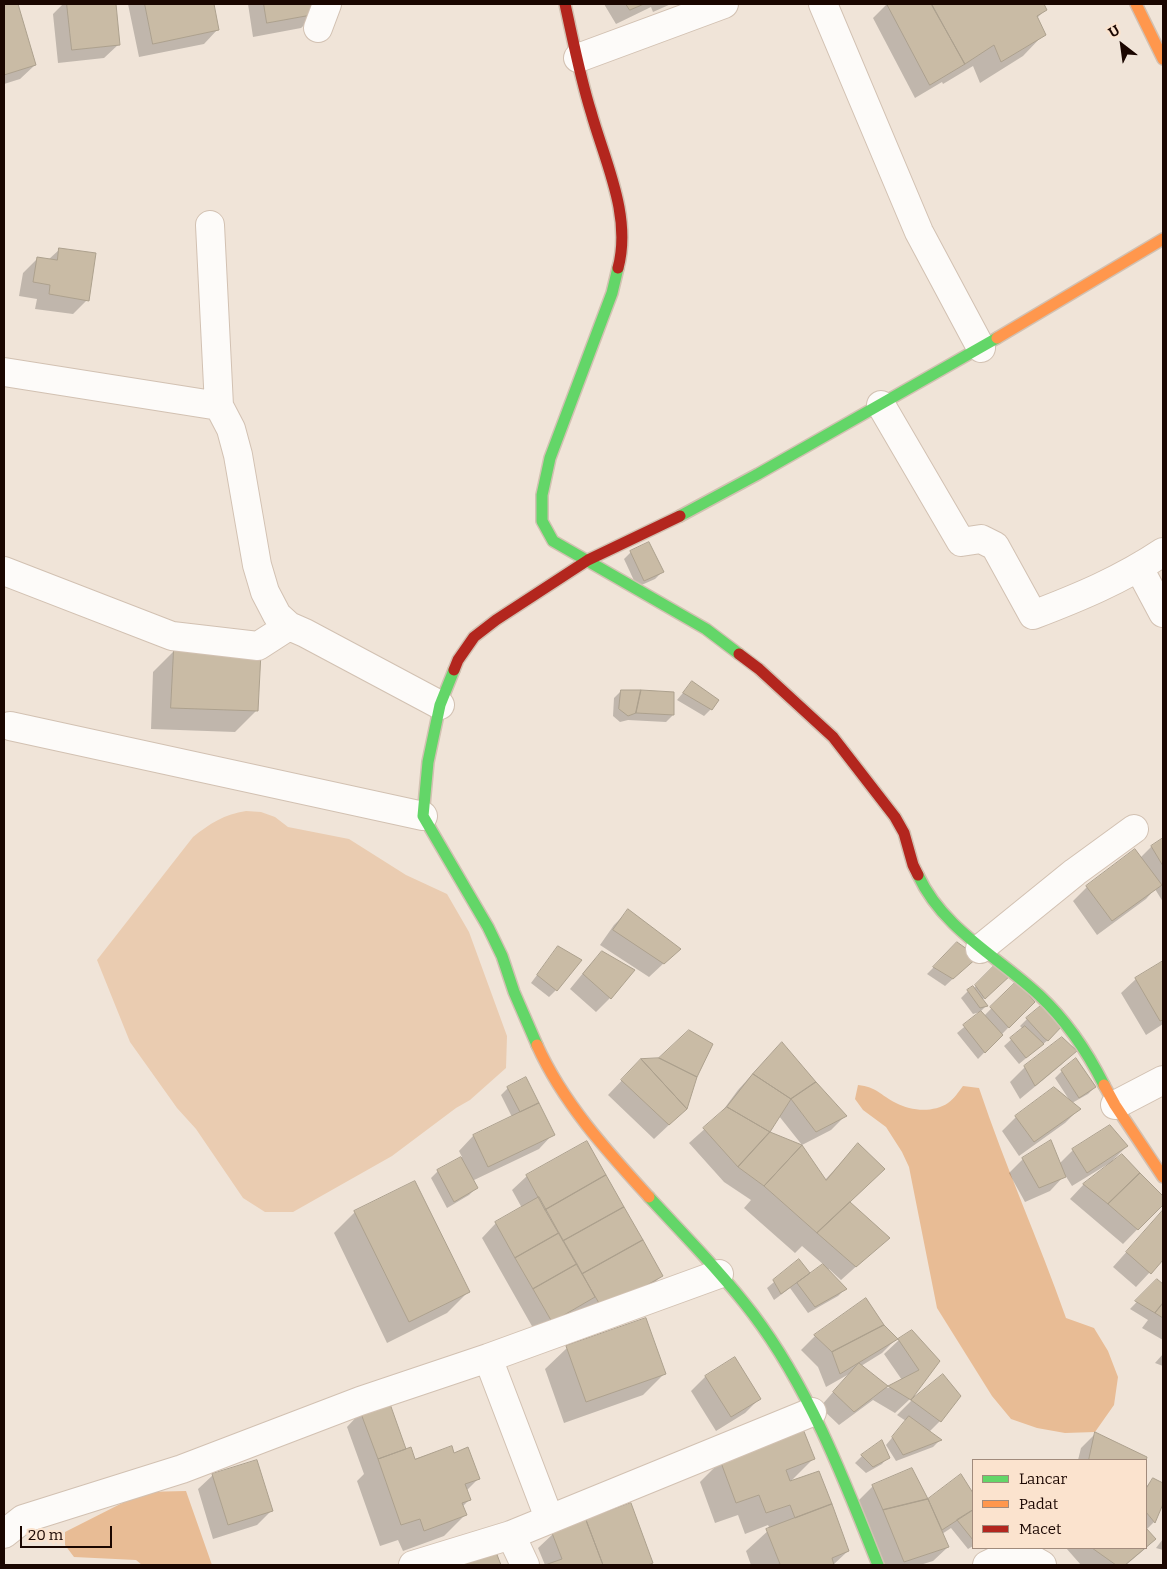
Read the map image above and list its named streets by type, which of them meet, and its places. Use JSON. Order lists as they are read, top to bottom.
{
  "legend": ["Lancar", "Padat", "Macet"],
  "scale_bar": "20 m",
  "north": "top left"
}
